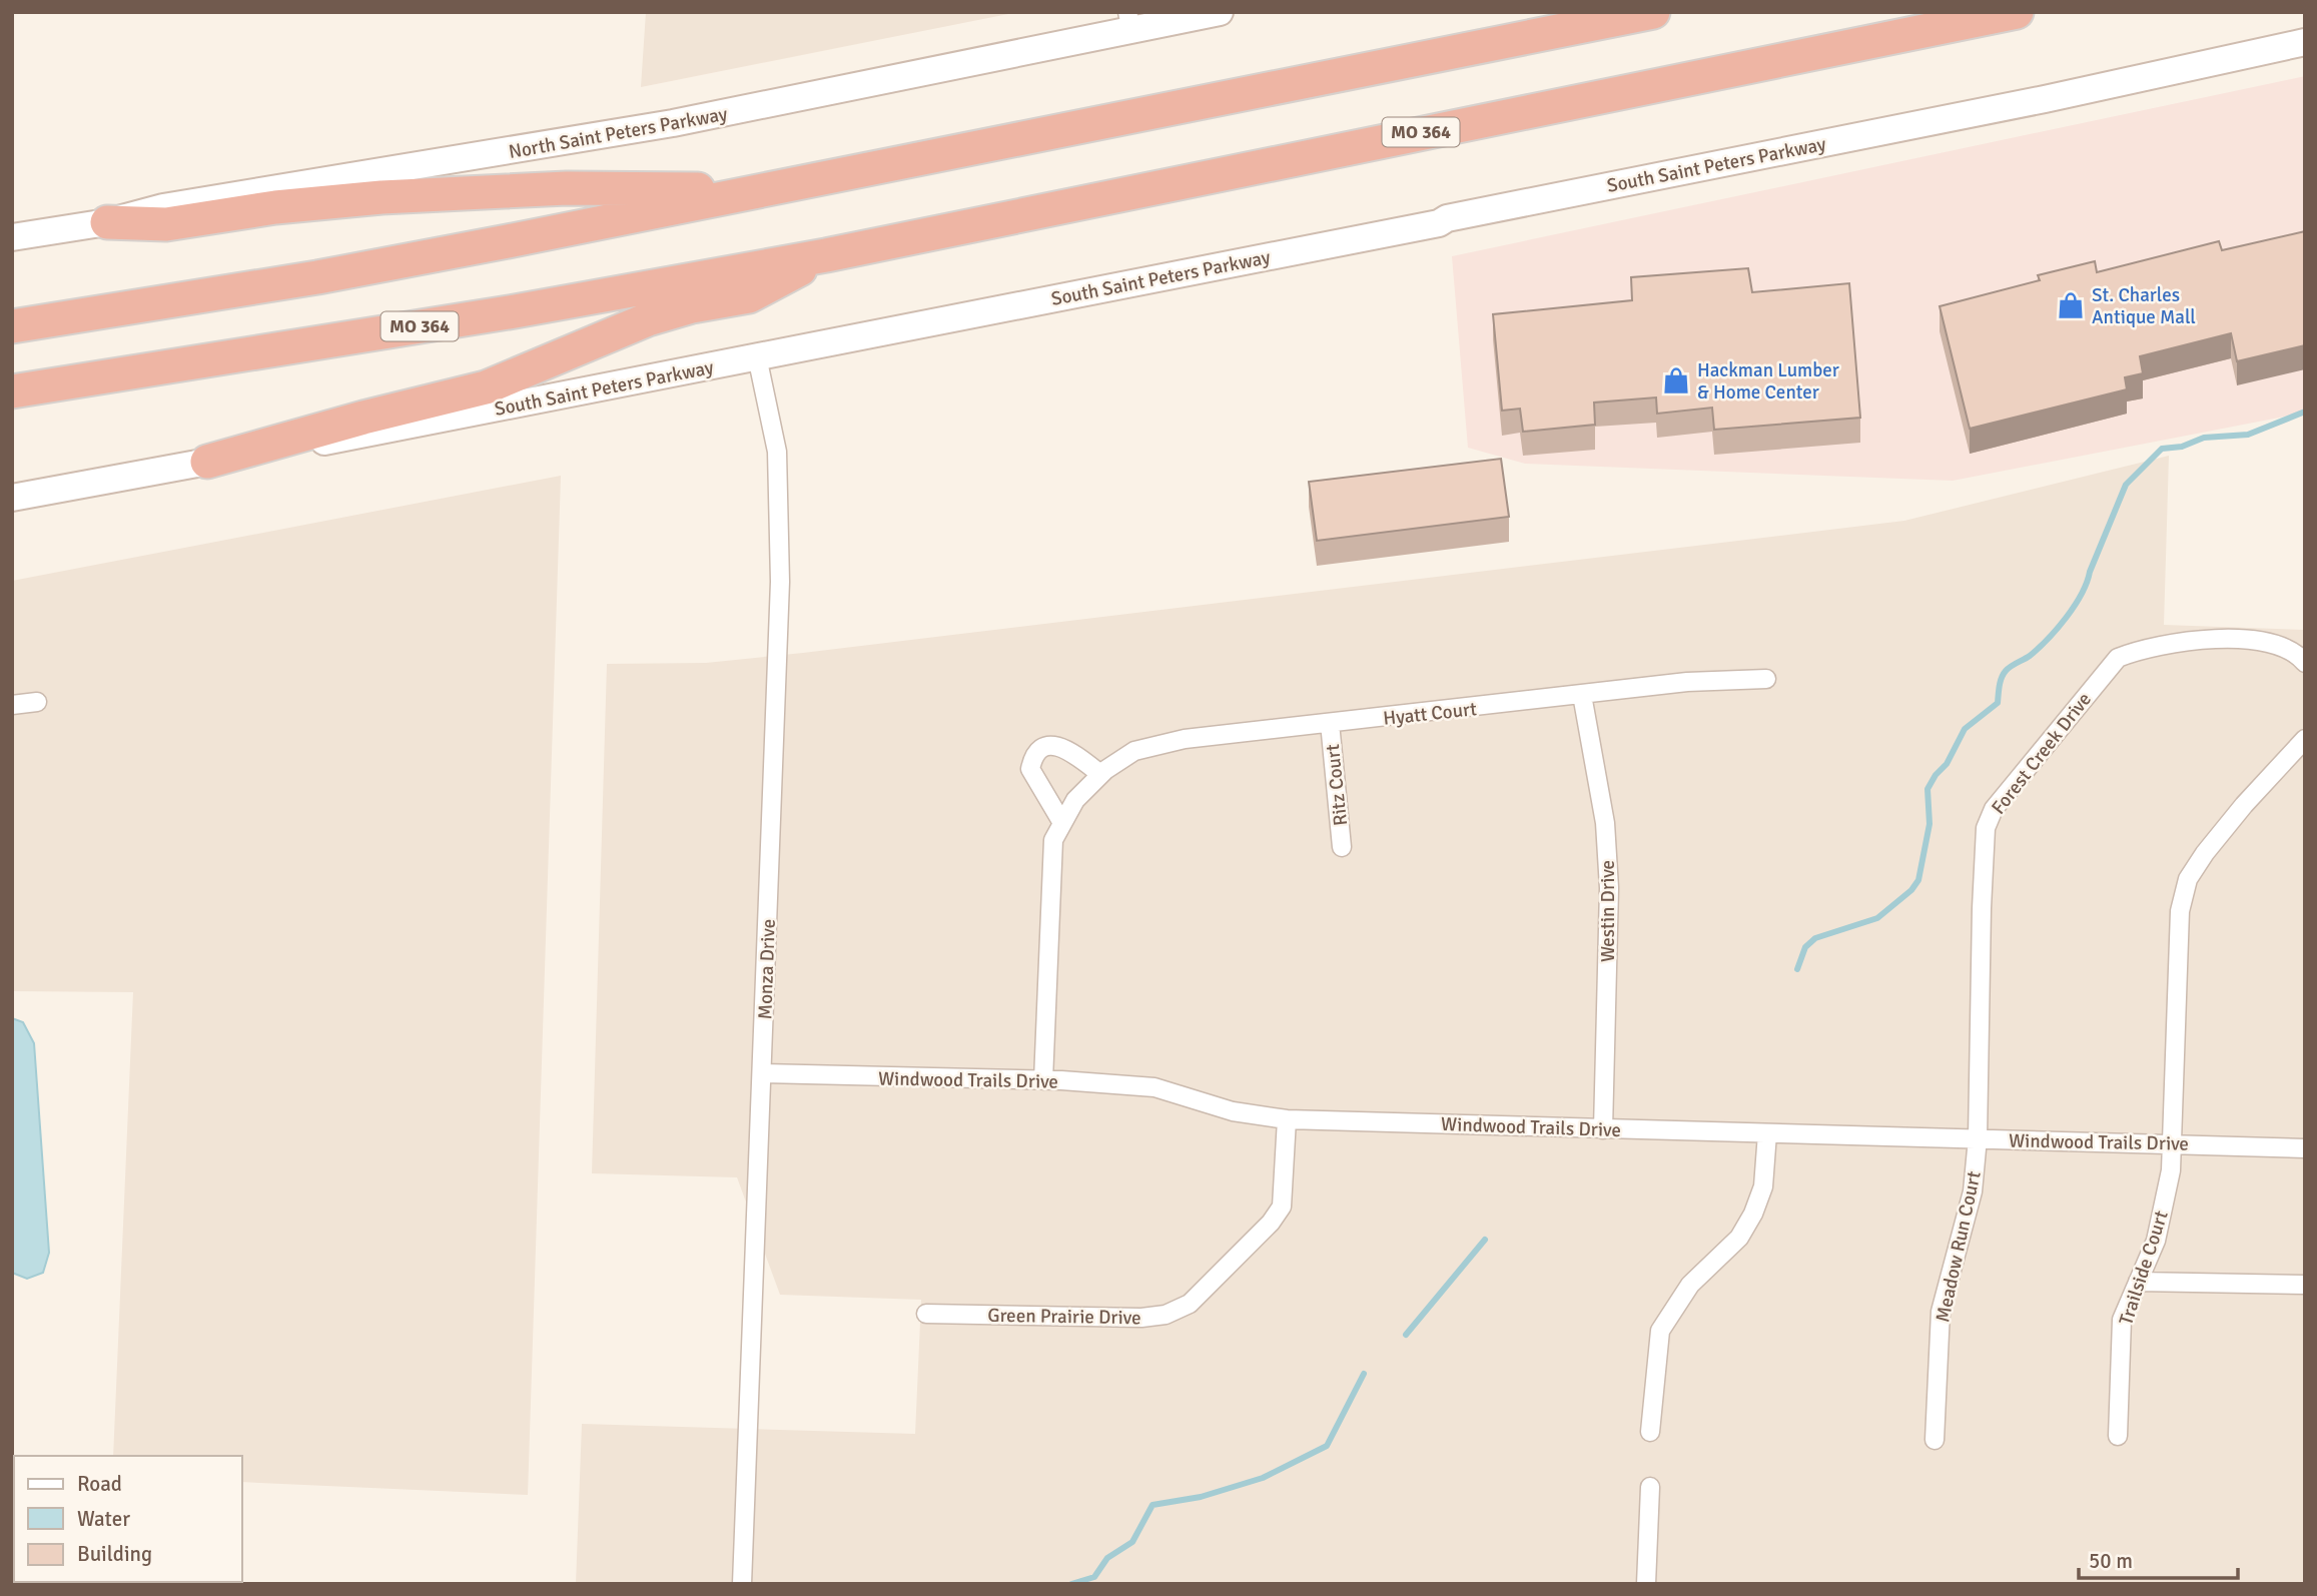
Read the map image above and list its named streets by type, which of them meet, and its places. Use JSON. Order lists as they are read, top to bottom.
{
  "streets": {
    "highway": ["MO 364"],
    "main road": ["North Saint Peters Parkway", "South Saint Peters Parkway"],
    "street": [
      "Hyatt Court",
      "Forest Creek Drive",
      "Ritz Court",
      "Westin Drive",
      "Monza Drive",
      "Windwood Trails Drive",
      "Meadow Run Court",
      "Trailside Court",
      "Green Prairie Drive"
    ]
  },
  "crossings": [
    ["South Saint Peters Parkway", "Monza Drive"],
    ["Hyatt Court", "Ritz Court"],
    ["Hyatt Court", "Westin Drive"],
    ["Hyatt Court", "Windwood Trails Drive"],
    ["Forest Creek Drive", "Windwood Trails Drive"],
    ["Forest Creek Drive", "Meadow Run Court"],
    ["Westin Drive", "Windwood Trails Drive"],
    ["Monza Drive", "Windwood Trails Drive"],
    ["Windwood Trails Drive", "Meadow Run Court"],
    ["Windwood Trails Drive", "Trailside Court"],
    ["Windwood Trails Drive", "Green Prairie Drive"]
  ],
  "places": {
    "shop": ["St. Charles Antique Mall", "Hackman Lumber & Home Center"]
  },
  "legend": ["Road", "Water", "Building"],
  "scale_bar": "50 m"
}
